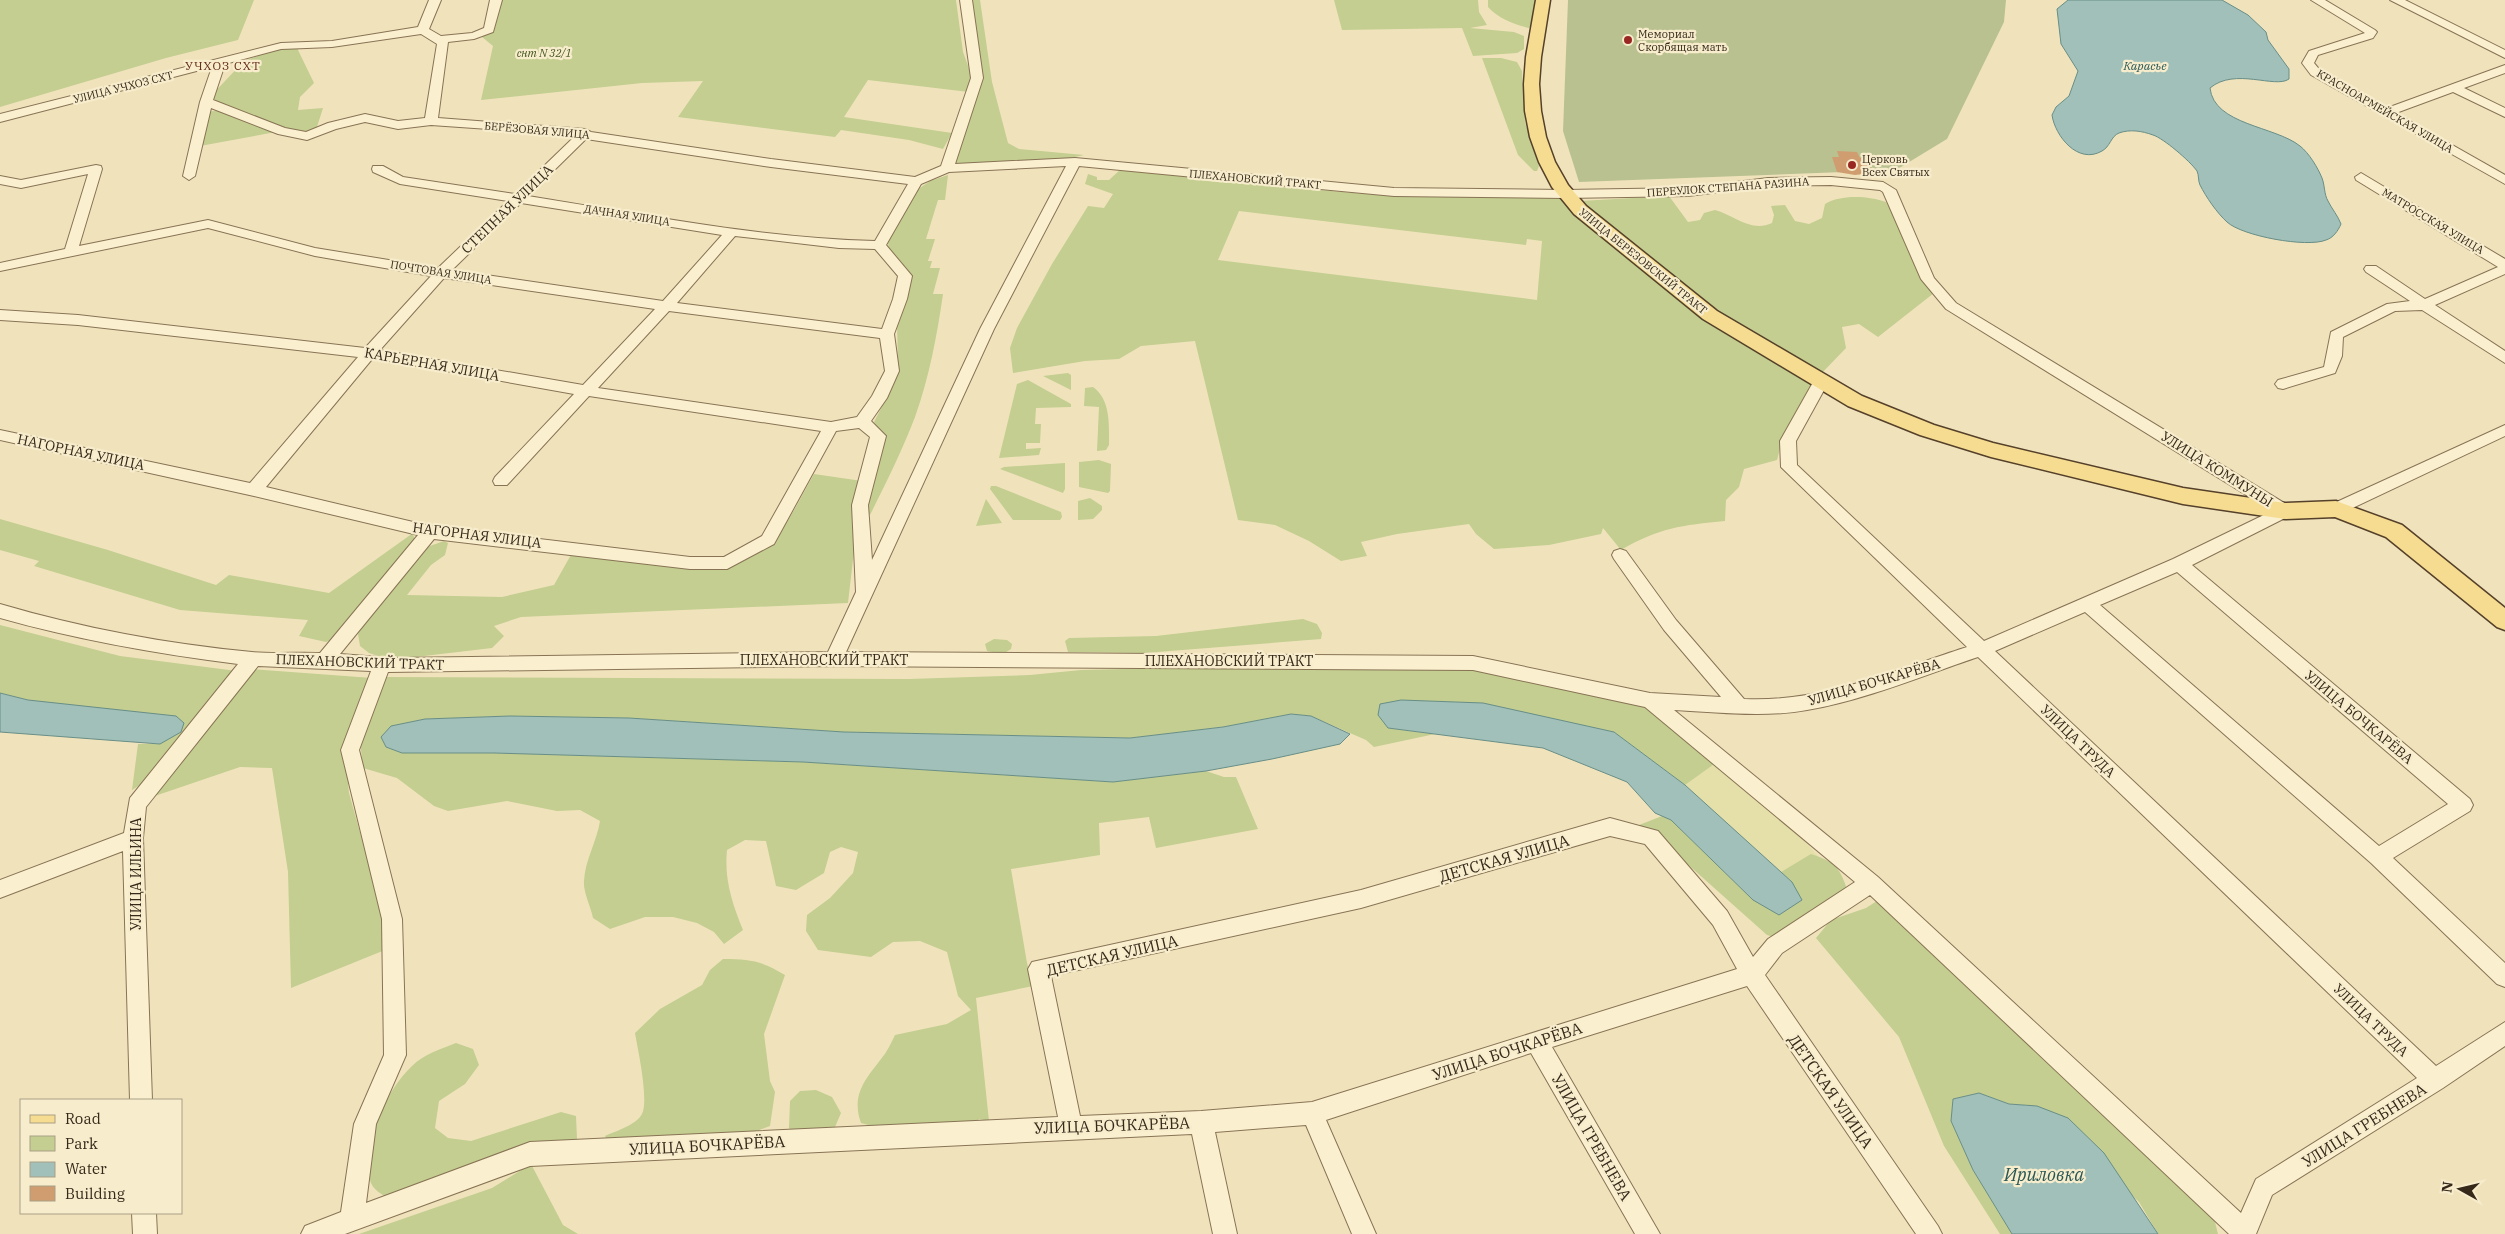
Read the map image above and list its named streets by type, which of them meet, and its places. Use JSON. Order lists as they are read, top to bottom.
{
  "streets": {
    "main road": ["УЛИЦА БЕРЕЗОВСКИЙ ТРАКТ", "УЛИЦА КОММУНЫ", "УЛИЦА БОЧКАРЁВА"],
    "street": [
      "УЛИЦА УЧХОЗ СХТ",
      "КРАСНОАРМЕЙСКАЯ УЛИЦА",
      "БЕРЁЗОВАЯ УЛИЦА",
      "ПЛЕХАНОВСКИЙ ТРАКТ",
      "ПЕРЕУЛОК СТЕПАНА РАЗИНА",
      "СТЕПНАЯ УЛИЦА",
      "ДАЧНАЯ УЛИЦА",
      "МАТРОССКАЯ УЛИЦА",
      "ПОЧТОВАЯ УЛИЦА",
      "КАРЬЕРНАЯ УЛИЦА",
      "НАГОРНАЯ УЛИЦА",
      "УЛИЦА ТРУДА",
      "ДЕТСКАЯ УЛИЦА",
      "УЛИЦА ИЛЬИНА",
      "УЛИЦА ГРЕБНЕВА"
    ]
  },
  "crossings": [
    ["БЕРЁЗОВАЯ УЛИЦА", "СТЕПНАЯ УЛИЦА"],
    ["ПЛЕХАНОВСКИЙ ТРАКТ", "ПЕРЕУЛОК СТЕПАНА РАЗИНА"],
    ["ПЛЕХАНОВСКИЙ ТРАКТ", "УЛИЦА БЕРЕЗОВСКИЙ ТРАКТ"],
    ["ПЛЕХАНОВСКИЙ ТРАКТ", "УЛИЦА БОЧКАРЁВА"],
    ["ПЛЕХАНОВСКИЙ ТРАКТ", "УЛИЦА ИЛЬИНА"],
    ["ПЕРЕУЛОК СТЕПАНА РАЗИНА", "УЛИЦА БЕРЕЗОВСКИЙ ТРАКТ"],
    ["ПЕРЕУЛОК СТЕПАНА РАЗИНА", "УЛИЦА КОММУНЫ"],
    ["СТЕПНАЯ УЛИЦА", "ДАЧНАЯ УЛИЦА"],
    ["СТЕПНАЯ УЛИЦА", "ПОЧТОВАЯ УЛИЦА"],
    ["СТЕПНАЯ УЛИЦА", "КАРЬЕРНАЯ УЛИЦА"],
    ["СТЕПНАЯ УЛИЦА", "НАГОРНАЯ УЛИЦА"],
    ["УЛИЦА БЕРЕЗОВСКИЙ ТРАКТ", "УЛИЦА КОММУНЫ"],
    ["УЛИЦА БЕРЕЗОВСКИЙ ТРАКТ", "УЛИЦА ТРУДА"],
    ["КАРЬЕРНАЯ УЛИЦА", "НАГОРНАЯ УЛИЦА"],
    ["УЛИЦА КОММУНЫ", "УЛИЦА БОЧКАРЁВА"],
    ["УЛИЦА КОММУНЫ", "УЛИЦА ТРУДА"],
    ["УЛИЦА БОЧКАРЁВА", "УЛИЦА ТРУДА"],
    ["УЛИЦА БОЧКАРЁВА", "ДЕТСКАЯ УЛИЦА"],
    ["УЛИЦА БОЧКАРЁВА", "УЛИЦА ГРЕБНЕВА"],
    ["УЛИЦА ТРУДА", "УЛИЦА ГРЕБНЕВА"]
  ],
  "districts": ["УЧХОЗ СХТ"],
  "water": ["Карасье", "Ириловка"],
  "parks": ["снт N 32/1"],
  "places": ["Мемориал Скорбящая мать", "Церковь Всех Святых"],
  "legend": [
    "Road",
    "Park",
    "Water",
    "Building"
  ],
  "north": "left"
}
